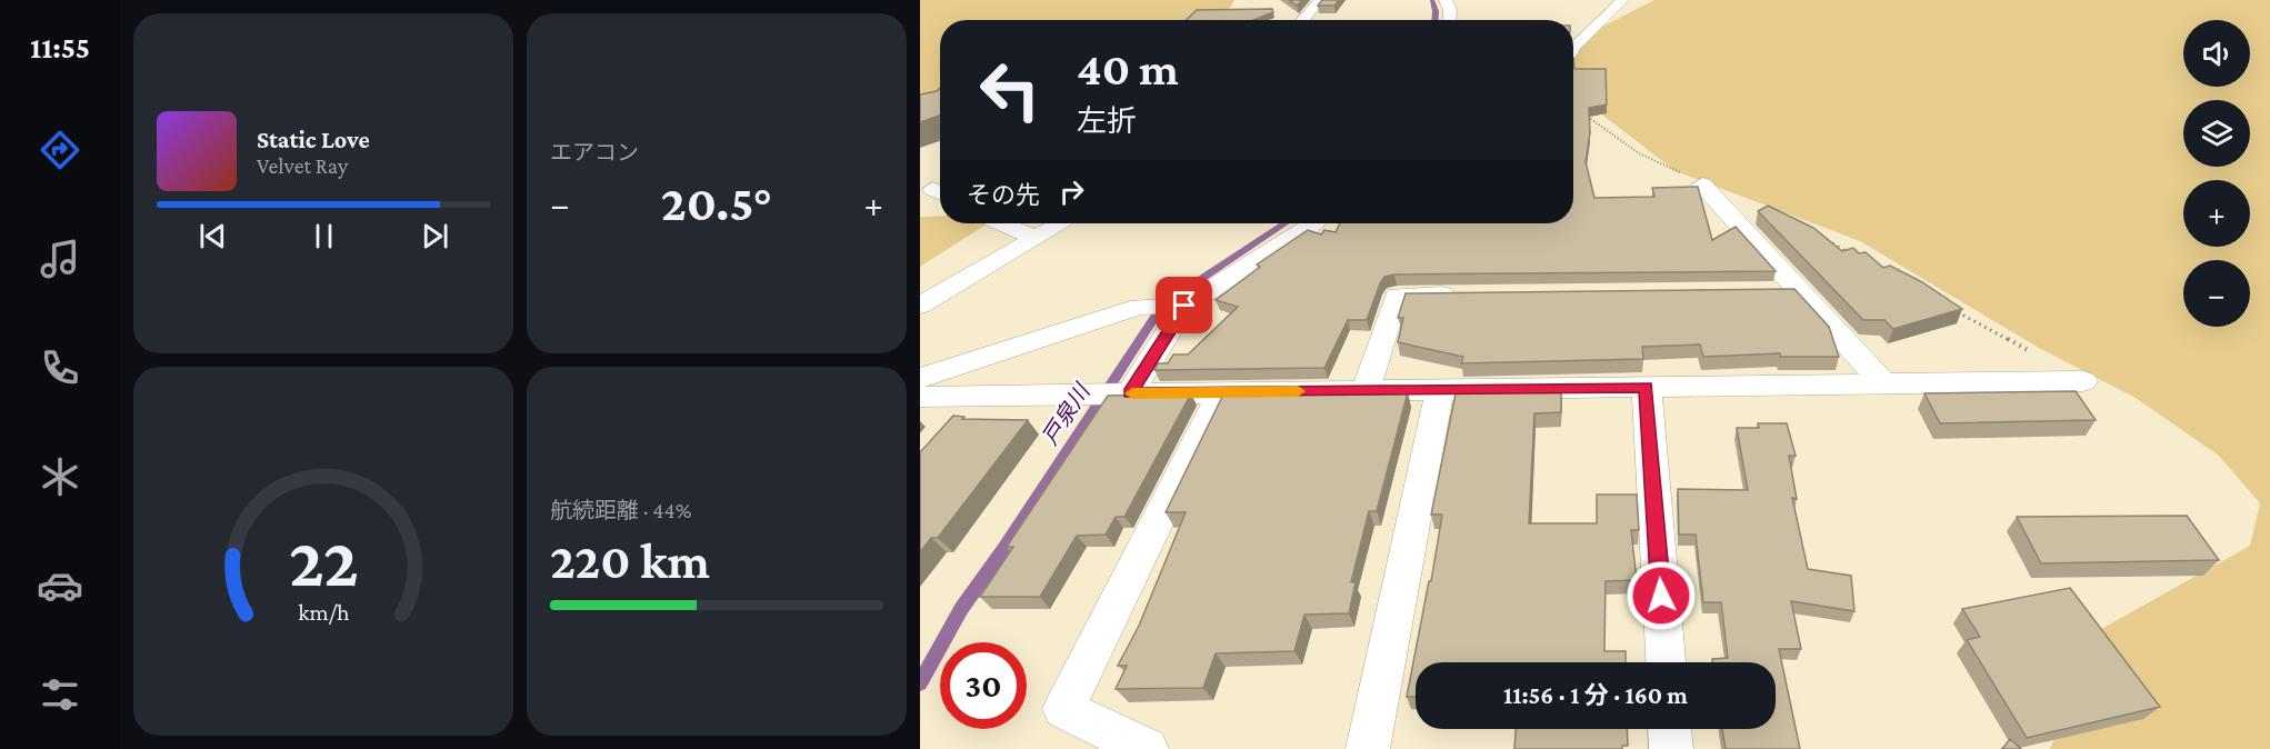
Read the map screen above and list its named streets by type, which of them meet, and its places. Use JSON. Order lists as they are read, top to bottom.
{
  "water": ["戸泉川"],
  "page": {
    "tabs": "11:55",
    "tile": [
      "エアコン",
      ["航続距離 · 44%", "220 km"]
    ],
    "map_buttons": ["+", "−"],
    "turn": ["40 m", "左折"],
    "song": ["Static Love", "Velvet Ray"],
    "then": "その先",
    "heat": ["−", "20.5°", "+"],
    "limit": "30",
    "trip": "11:56 · 1 分 · 160 m",
    "gauge": ["22", "km/h"]
  }
}
